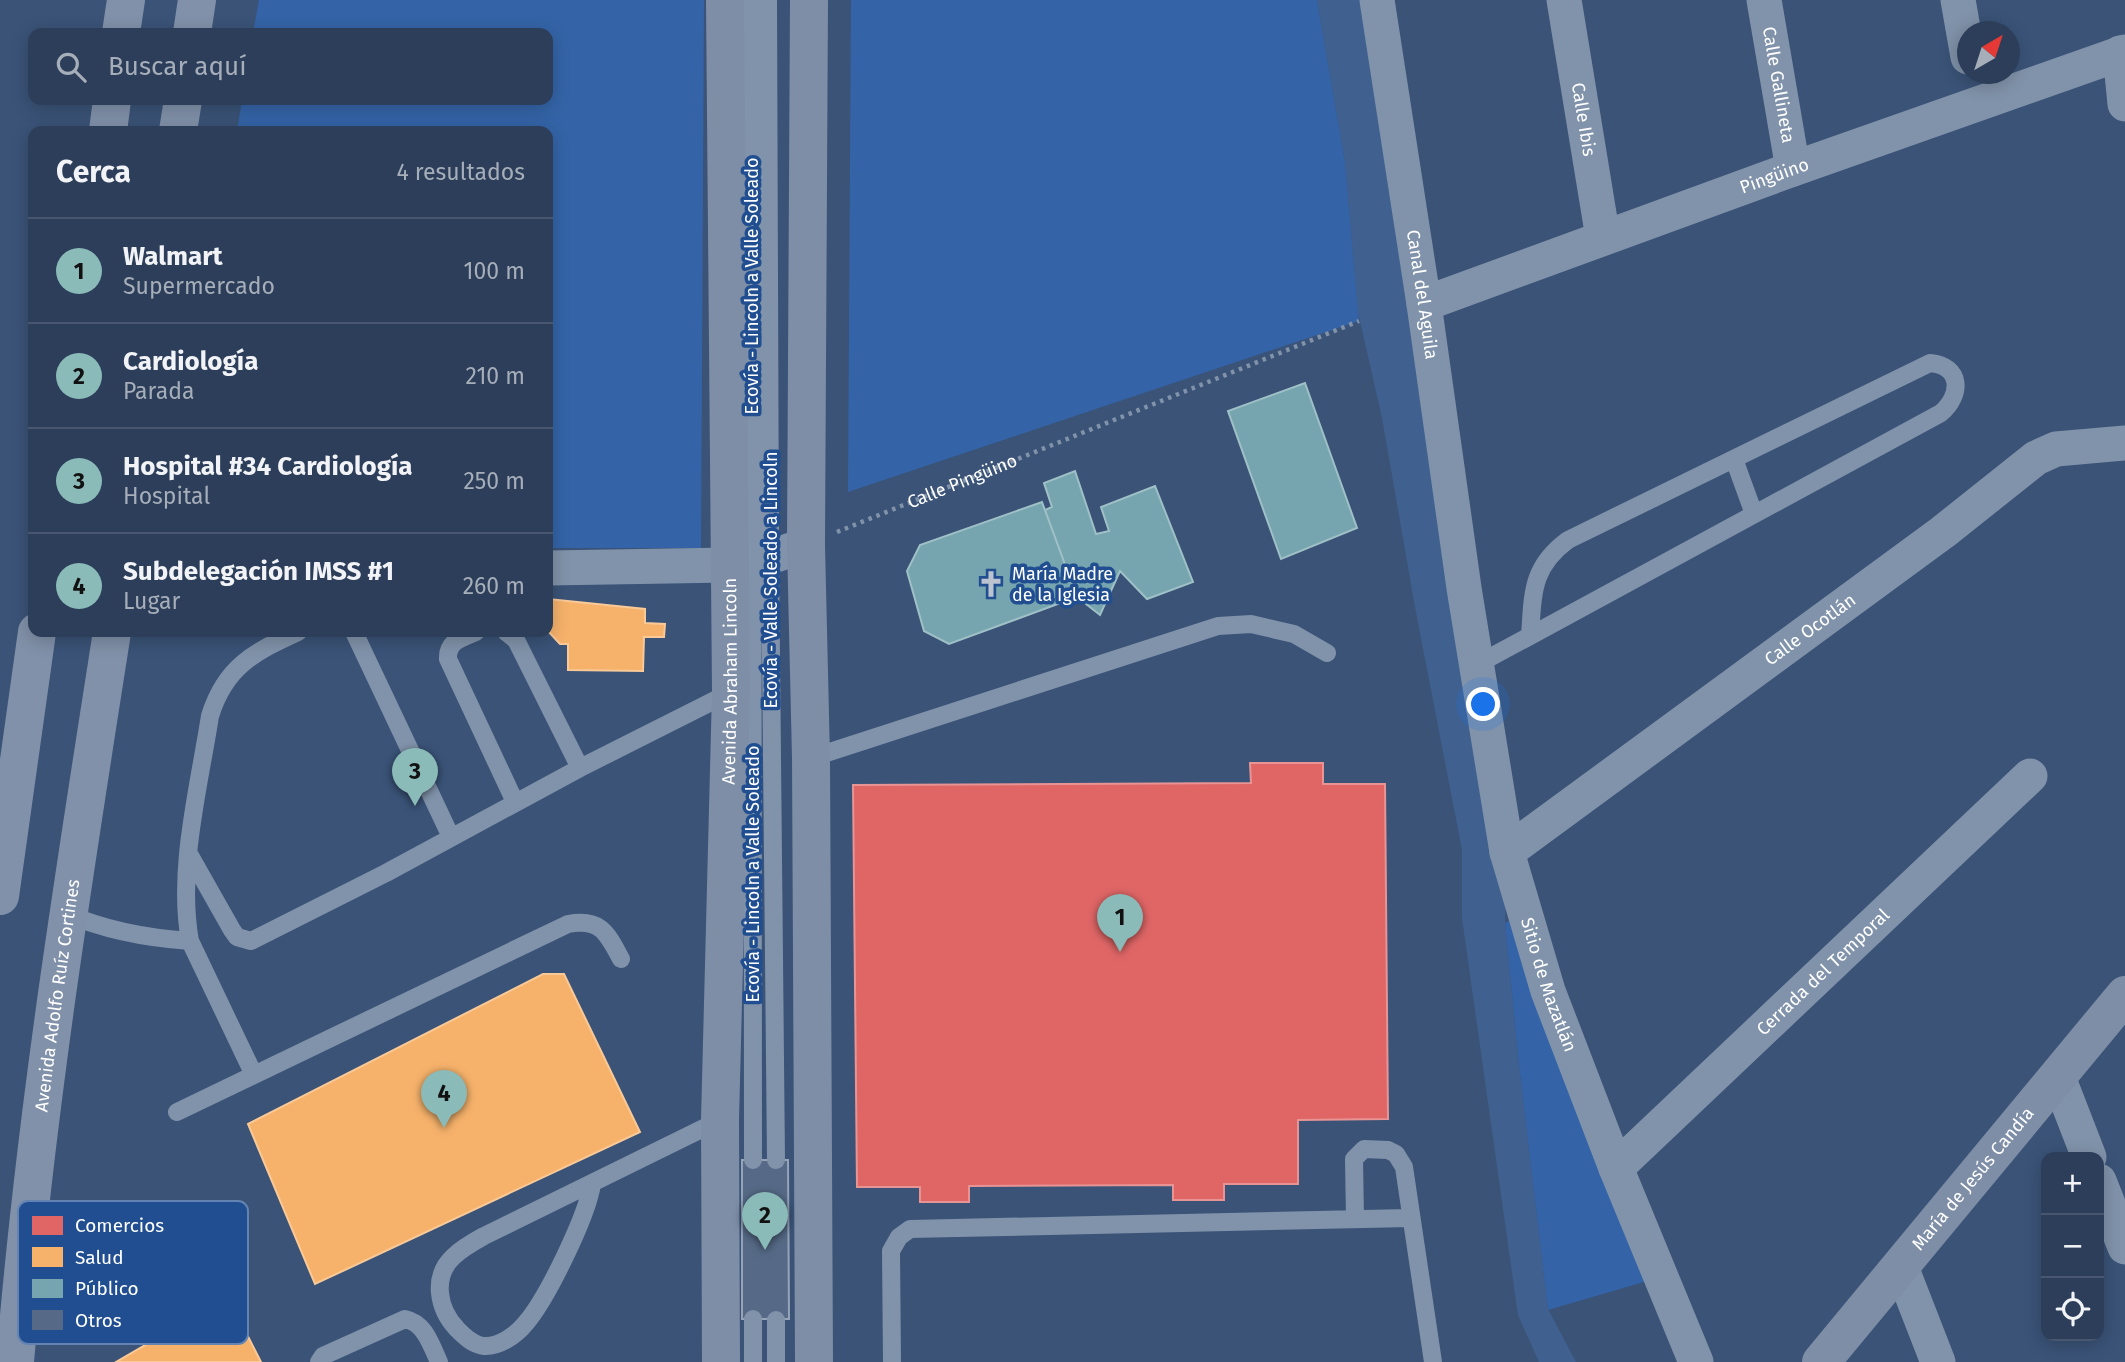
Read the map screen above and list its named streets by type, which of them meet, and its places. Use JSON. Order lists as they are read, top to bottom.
{
  "streets": {
    "main road": ["Avenida Abraham Lincoln", "Avenida Adolfo Ruíz Cortines", "María de Jesús Candía"],
    "street": [
      "Calle Gallineta",
      "Calle Ibis",
      "Pingüino",
      "Canal del Aguila",
      "Calle Ocotlán",
      "Cerrada del Temporal",
      "Sitio de Mazatlán"
    ],
    "lane": ["Ecovía - Lincoln a Valle Soleado", "Ecovía - Valle Soleado a Lincoln"],
    "path": ["Calle Pingüino"]
  },
  "crossings": [
    ["Calle Gallineta", "Pingüino"],
    ["Calle Ibis", "Pingüino"],
    ["Pingüino", "Canal del Aguila"],
    ["Ecovía - Lincoln a Valle Soleado", "Ecovía - Valle Soleado a Lincoln"],
    ["Ecovía - Lincoln a Valle Soleado", "Avenida Abraham Lincoln"],
    ["Canal del Aguila", "Sitio de Mazatlán"],
    ["Ecovía - Valle Soleado a Lincoln", "Avenida Abraham Lincoln"],
    ["Calle Ocotlán", "Sitio de Mazatlán"],
    ["Cerrada del Temporal", "Sitio de Mazatlán"]
  ],
  "places": {
    "church": ["María Madre de la Iglesia"]
  },
  "legend": [
    "Comercios",
    "Salud",
    "Público",
    "Otros"
  ],
  "north": "top right",
  "page": {
    "search": "Buscar aquí",
    "heading": ["Cerca", "4 resultados"],
    "list": [
      {
        "mark": "1",
        "name": "Walmart",
        "note": "Supermercado",
        "value": "100 m"
      },
      {
        "mark": "2",
        "name": "Cardiología",
        "note": "Parada",
        "value": "210 m"
      },
      {
        "mark": "3",
        "name": "Hospital #34 Cardiología",
        "note": "Hospital",
        "value": "250 m"
      },
      {
        "mark": "4",
        "name": "Subdelegación IMSS #1",
        "note": "Lugar",
        "value": "260 m"
      }
    ],
    "pins": [
      "3",
      "1",
      "4",
      "2"
    ],
    "map_buttons": ["+", "−"]
  }
}
